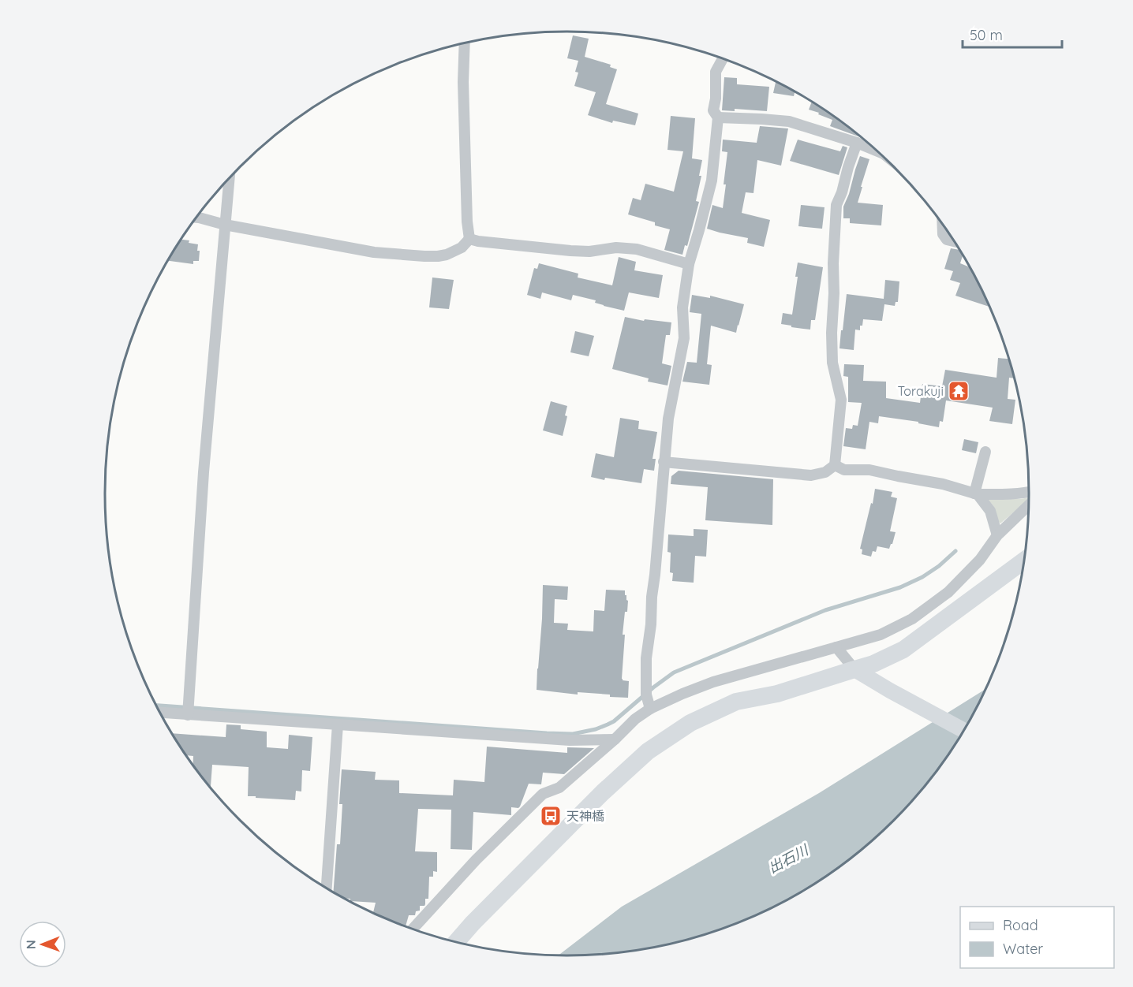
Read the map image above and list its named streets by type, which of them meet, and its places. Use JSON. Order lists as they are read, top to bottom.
{
  "water": ["出石川"],
  "places": {
    "temple": ["Torakuji"],
    "bus stop": ["天神橋"]
  },
  "legend": ["Road", "Water"],
  "scale_bar": "50 m",
  "north": "left"
}
